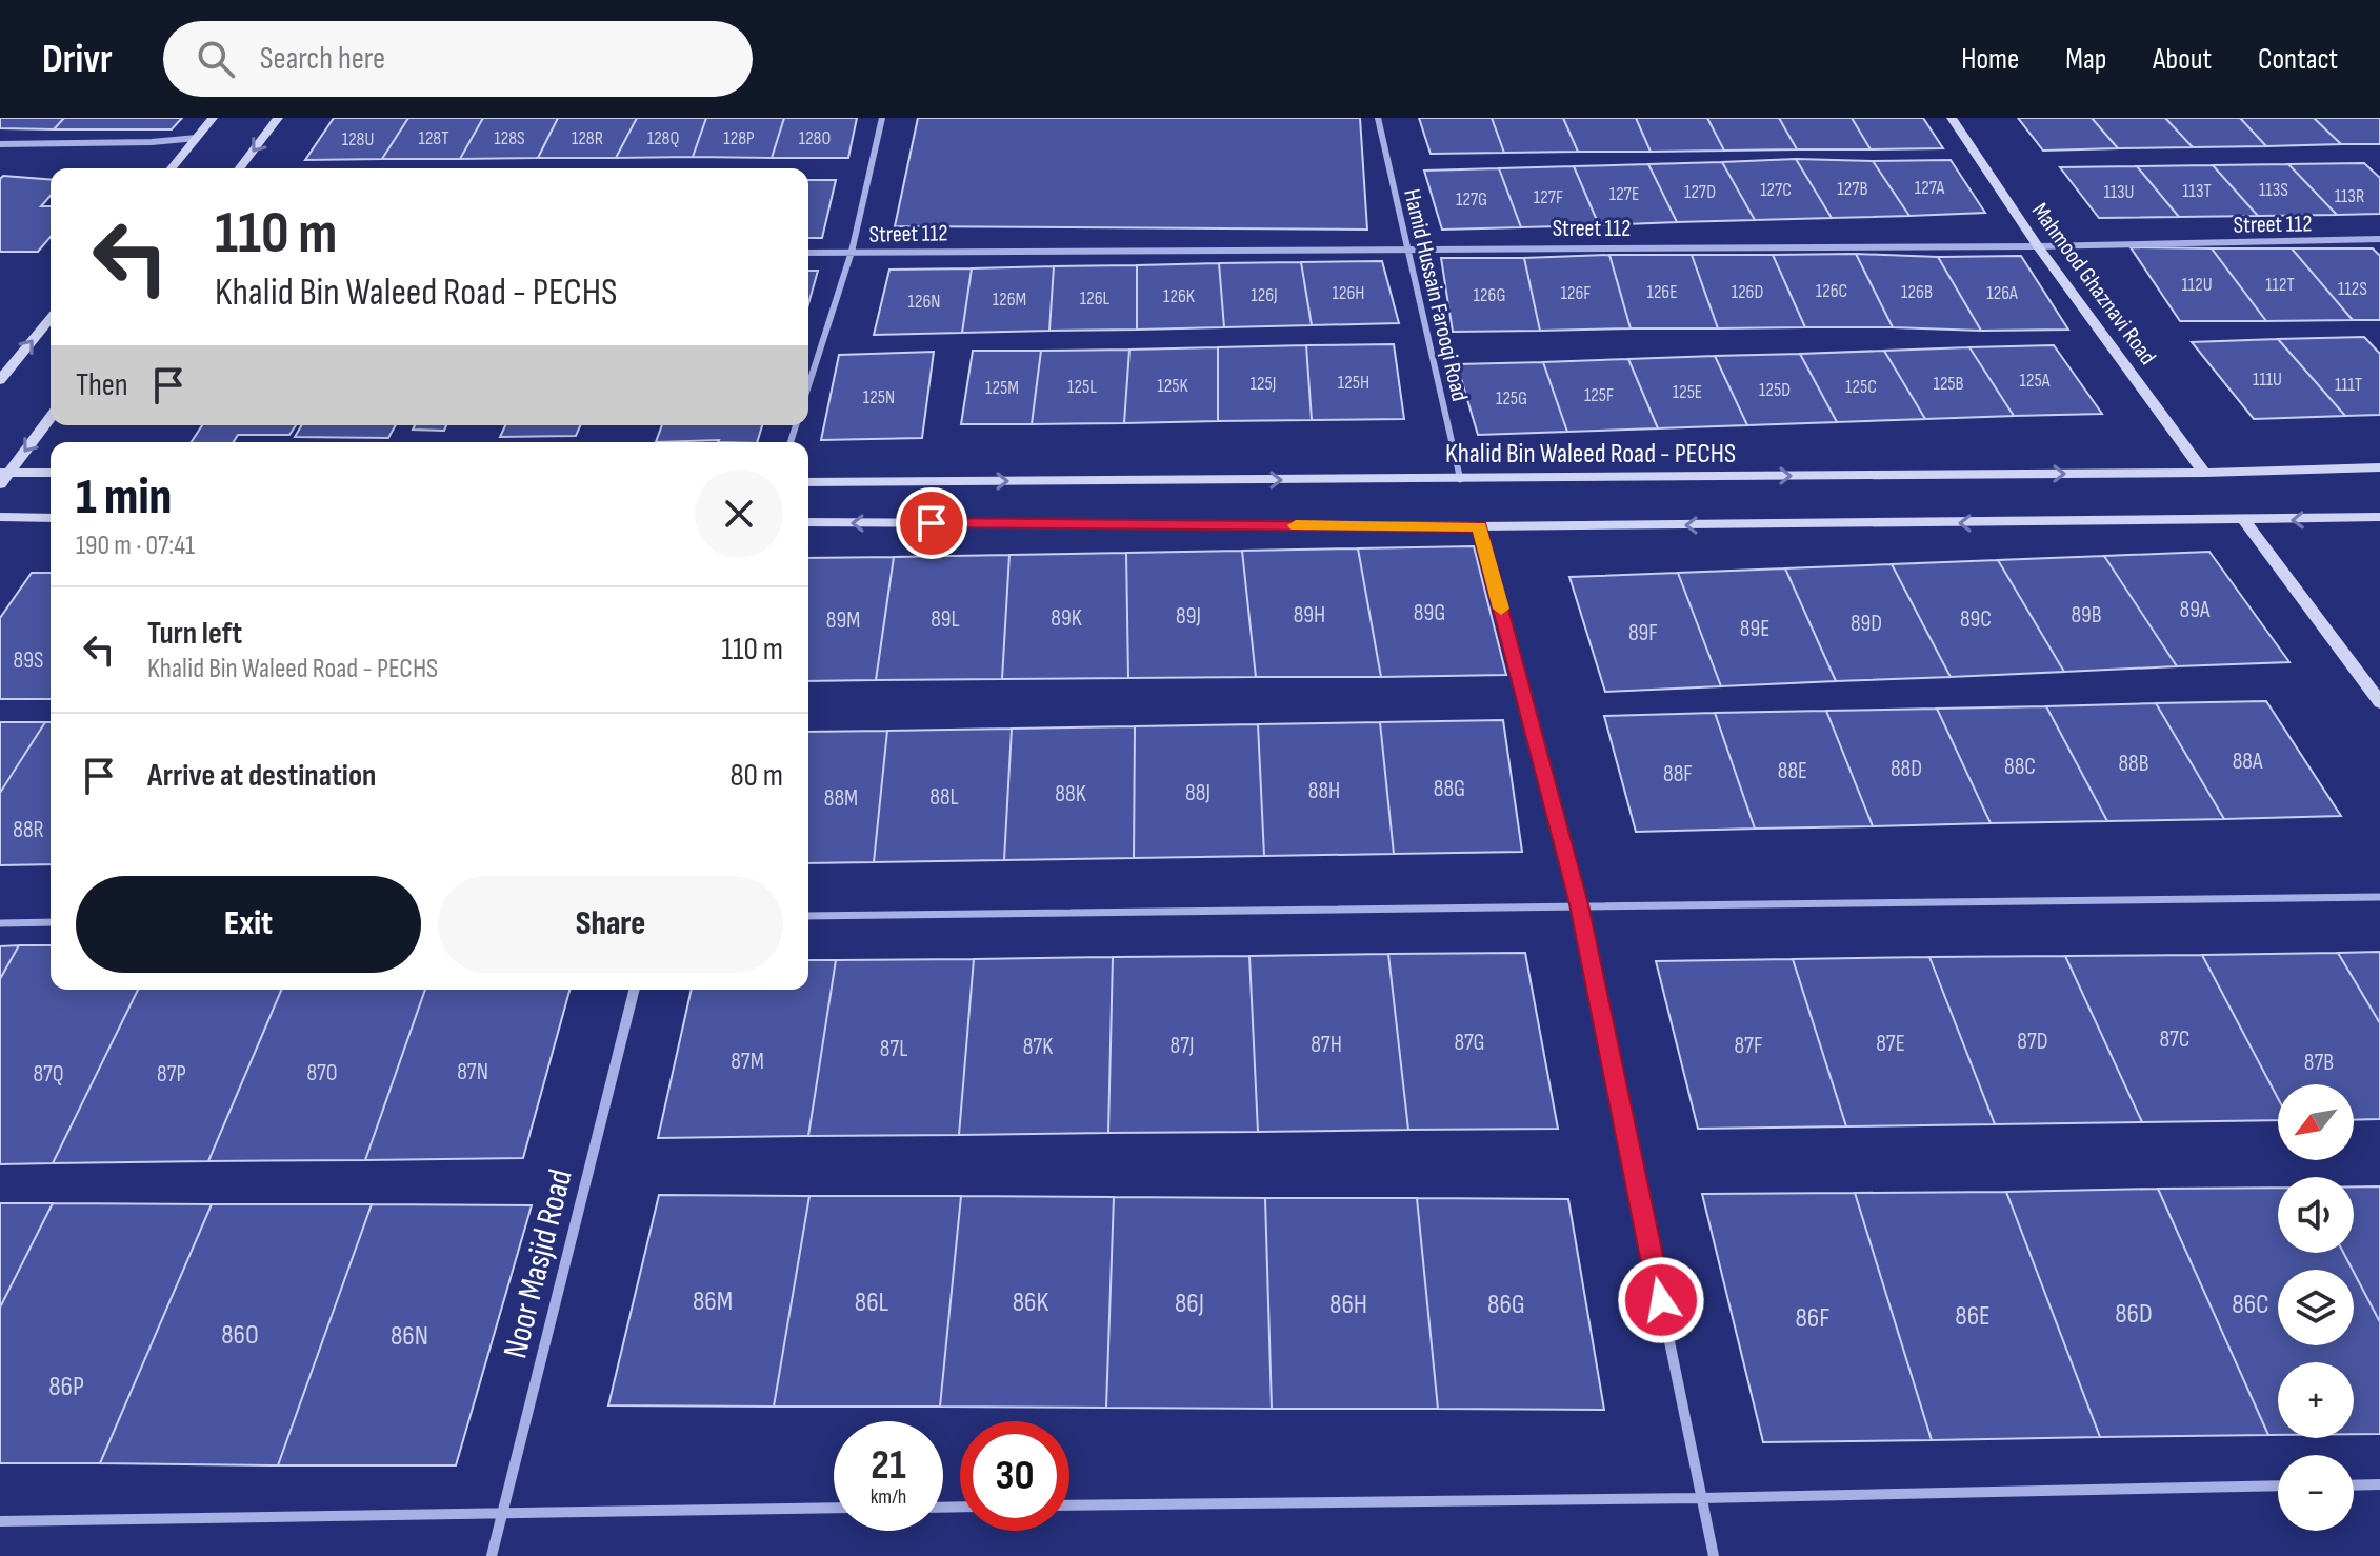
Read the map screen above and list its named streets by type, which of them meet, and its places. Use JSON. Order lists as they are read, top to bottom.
{
  "streets": {
    "main road": ["Mahmood Ghaznavi Road", "Khalid Bin Waleed Road - PECHS"],
    "street": ["Street 112", "Hamid Hussain Farooqi Road", "Noor Masjid Road"]
  },
  "crossings": [
    ["Street 112", "Mahmood Ghaznavi Road"],
    ["Street 112", "Hamid Hussain Farooqi Road"],
    ["Mahmood Ghaznavi Road", "Khalid Bin Waleed Road - PECHS"],
    ["Hamid Hussain Farooqi Road", "Khalid Bin Waleed Road - PECHS"]
  ],
  "house_numbers": [
    "128T",
    "128S",
    "128R",
    "128Q",
    "128P",
    "128O",
    "128U",
    "127A",
    "127B",
    "127C",
    "113S",
    "113T",
    "127D",
    "113U",
    "127E",
    "113R",
    "127F",
    "127G",
    "112U",
    "112T",
    "112S",
    "126C",
    "126E",
    "126D",
    "126B",
    "126H",
    "126F",
    "126A",
    "126J",
    "126G",
    "126K",
    "126L",
    "126M",
    "126N",
    "111U",
    "125A",
    "125H",
    "125J",
    "125B",
    "111T",
    "125K",
    "125L",
    "125C",
    "125M",
    "125D",
    "125E",
    "125F",
    "125N",
    "125G",
    "89A",
    "89G",
    "89H",
    "89B",
    "89J",
    "89K",
    "89L",
    "89C",
    "89M",
    "89D",
    "89E",
    "89F",
    "89S",
    "88A",
    "88B",
    "88C",
    "88D",
    "88E",
    "88F",
    "88G",
    "88H",
    "88J",
    "88K",
    "88L",
    "88M",
    "88R",
    "87C",
    "87D",
    "87G",
    "87E",
    "87H",
    "87J",
    "87F",
    "87K",
    "87L",
    "87M",
    "87B",
    "87N",
    "87O",
    "87Q",
    "87P",
    "86M",
    "86L",
    "86K",
    "86J",
    "86H",
    "86G",
    "86C",
    "86D",
    "86E",
    "86F",
    "86O",
    "86N",
    "86P"
  ],
  "north": "bottom left",
  "page": {
    "header": "Drivr",
    "search": "Search here",
    "nav": [
      "Home",
      "Map",
      "About",
      "Contact"
    ],
    "turn": ["110 m", "Khalid Bin Waleed Road - PECHS"],
    "then": "Then",
    "heading": ["1 min", "190 m · 07:41"],
    "list": [
      {
        "name": "Turn left",
        "note": "Khalid Bin Waleed Road - PECHS",
        "value": "110 m"
      },
      {
        "name": "Arrive at destination",
        "value": "80 m"
      }
    ],
    "buttons": ["Exit", "Share"],
    "map_buttons": ["+", "−"],
    "speed": "21 km/h",
    "limit": "30"
  }
}
